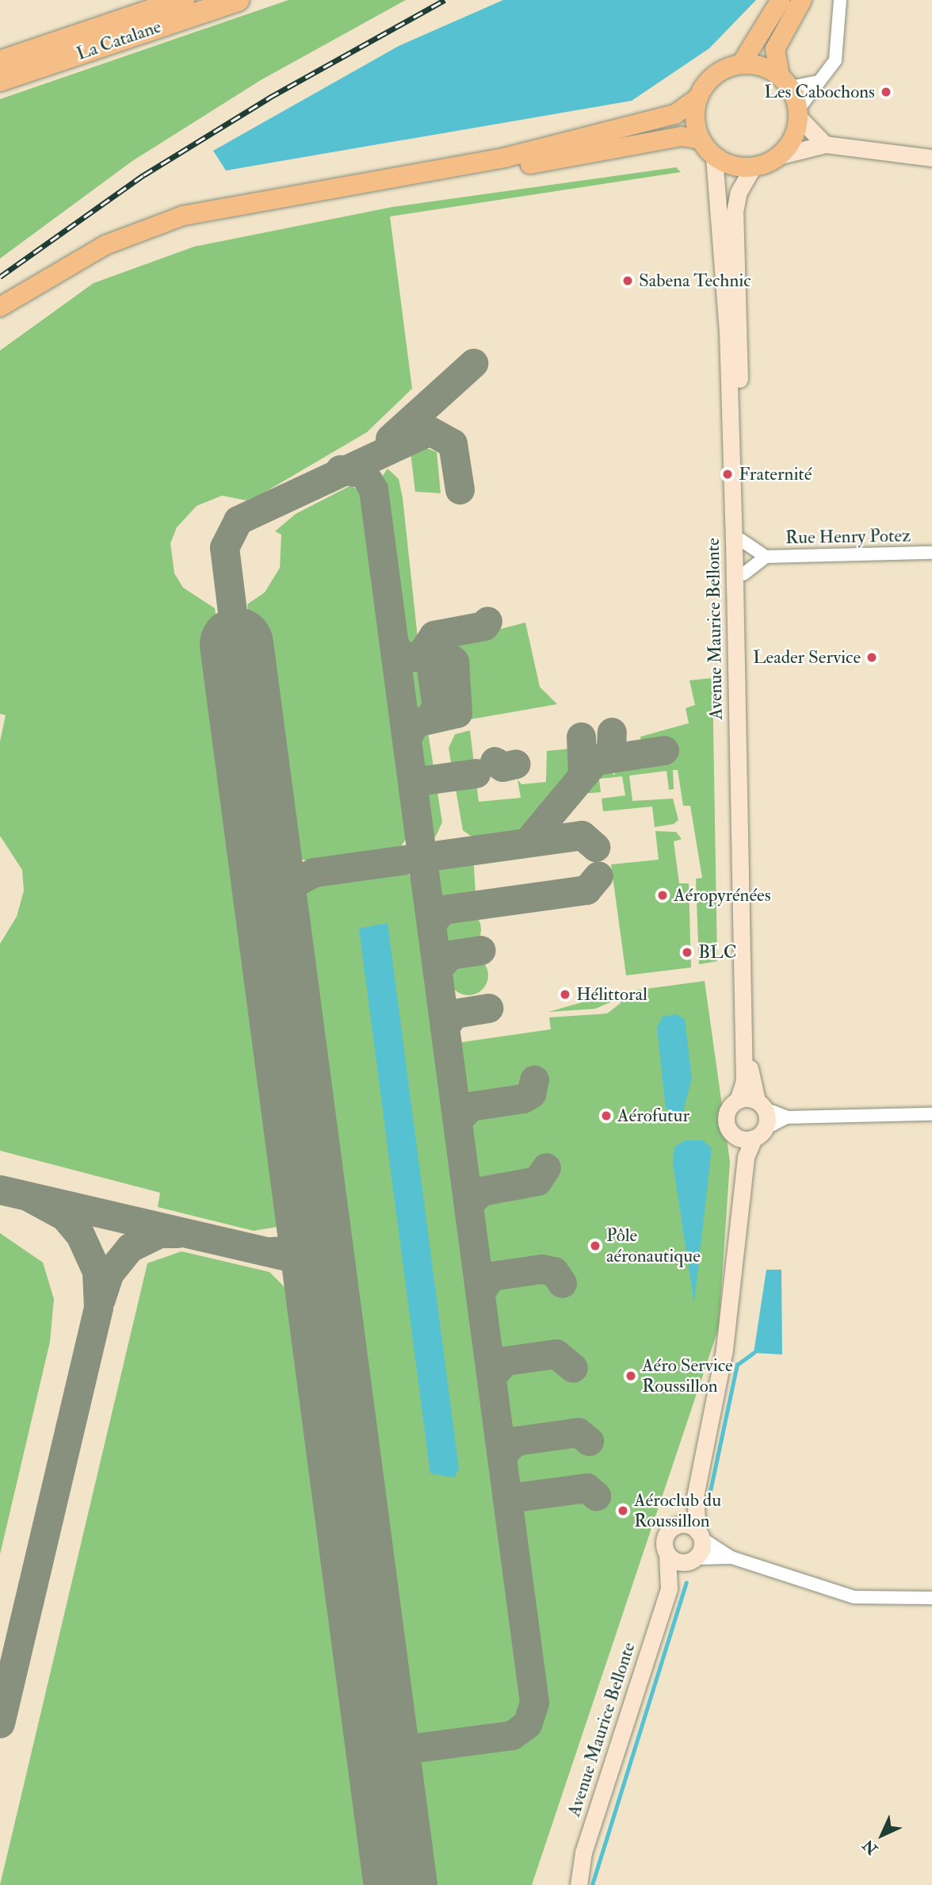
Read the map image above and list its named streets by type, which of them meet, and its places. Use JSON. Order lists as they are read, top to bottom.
{
  "streets": {
    "highway": ["La Catalane"],
    "street": ["Rue Henry Potez", "Avenue Maurice Bellonte"]
  },
  "places": [
    "Les Cabochons",
    "Sabena Technic",
    "Fraternité",
    "Leader Service",
    "Aéropyrénées",
    "BLC",
    "Hélittoral",
    "Aérofutur",
    "Pôle aéronautique",
    "Aéro Service Roussillon",
    "Aéroclub du Roussillon"
  ],
  "north": "bottom left"
}
